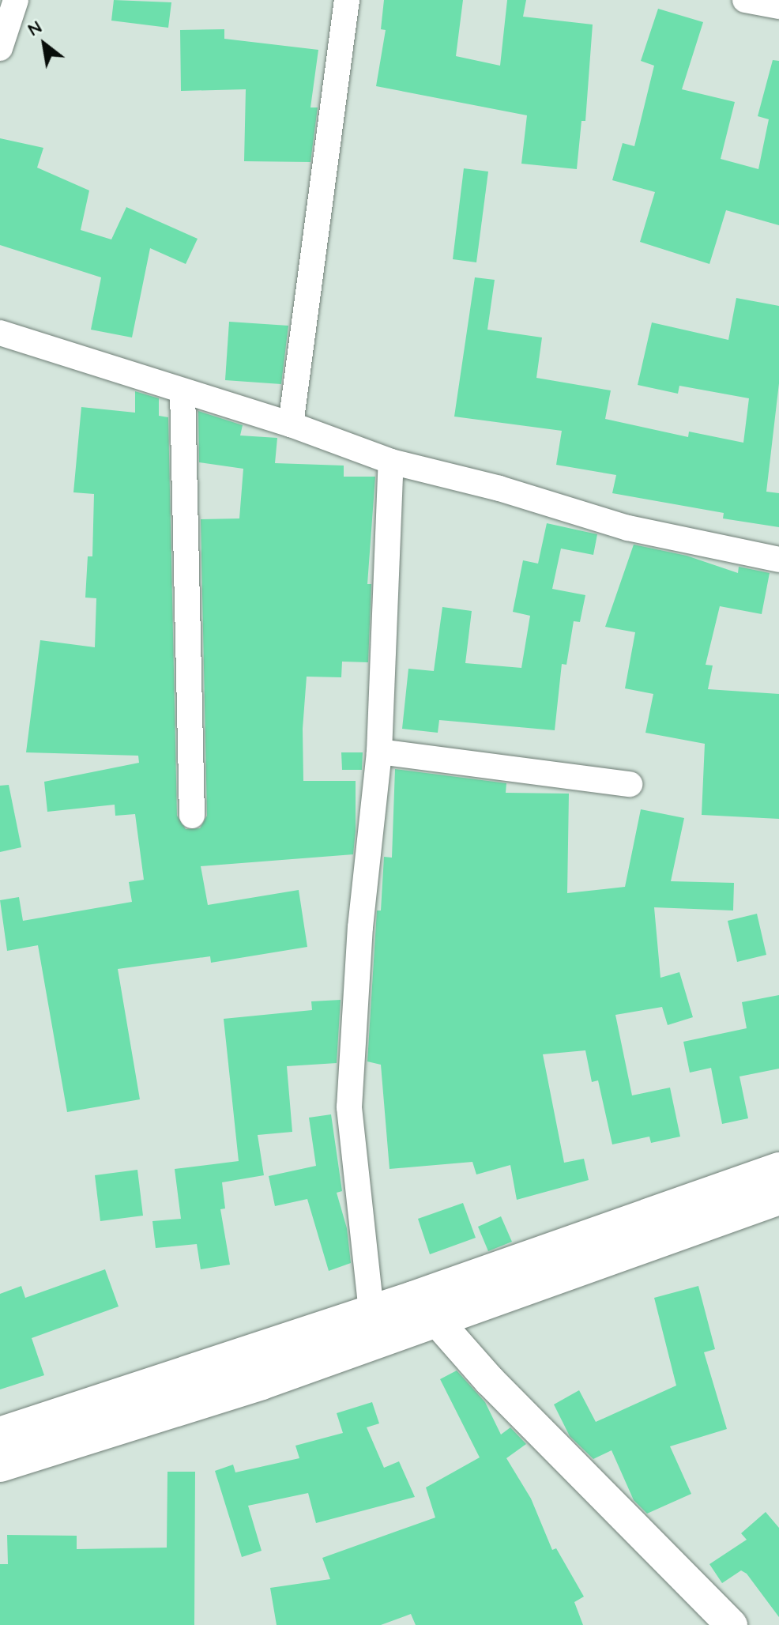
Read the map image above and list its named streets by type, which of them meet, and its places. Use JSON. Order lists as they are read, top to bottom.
{
  "north": "top left"
}
